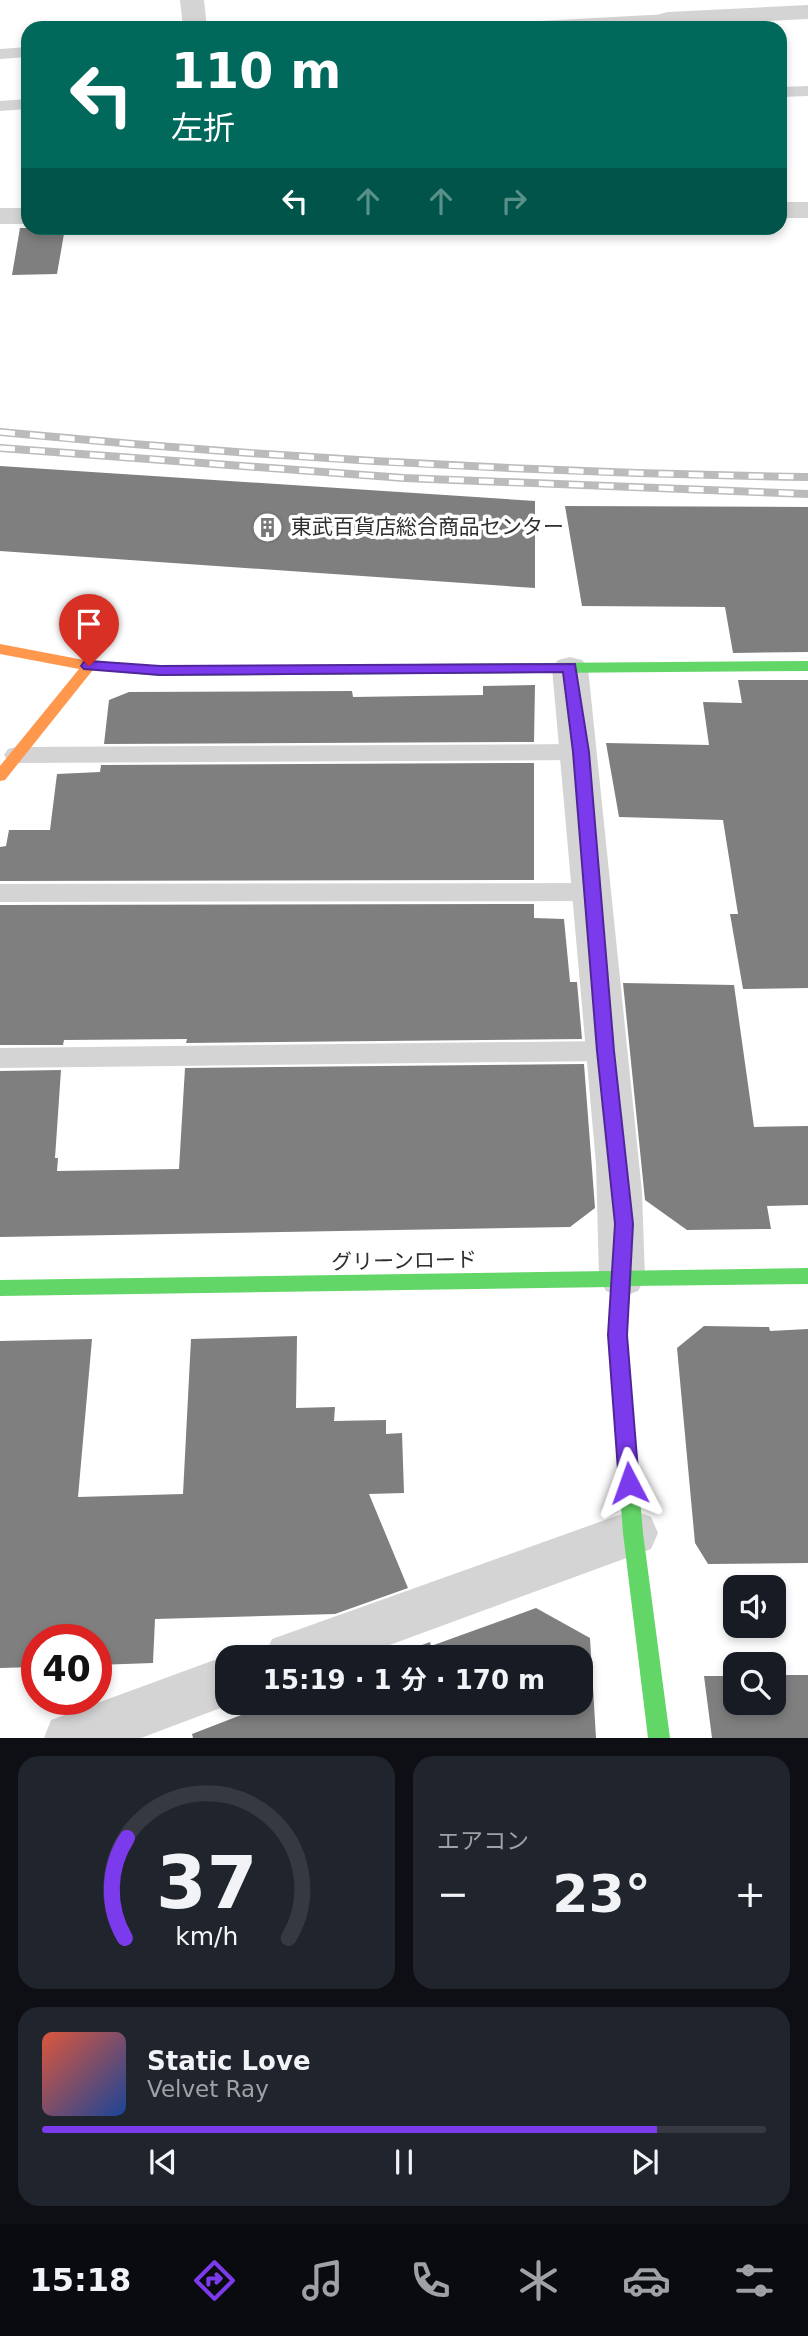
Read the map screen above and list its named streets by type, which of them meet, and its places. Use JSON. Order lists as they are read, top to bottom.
{
  "streets": {
    "street": ["グリーンロード"]
  },
  "places": {
    "building": ["東武百貨店総合商品センター"]
  },
  "page": {
    "turn": ["110 m", "左折"],
    "limit": "40",
    "trip": "15:19 · 1 分 · 170 m",
    "tile": "エアコン",
    "heat": ["−", "23°", "+"],
    "song": ["Static Love", "Velvet Ray"],
    "tabs": "15:18",
    "gauge": ["37", "km/h"]
  }
}
